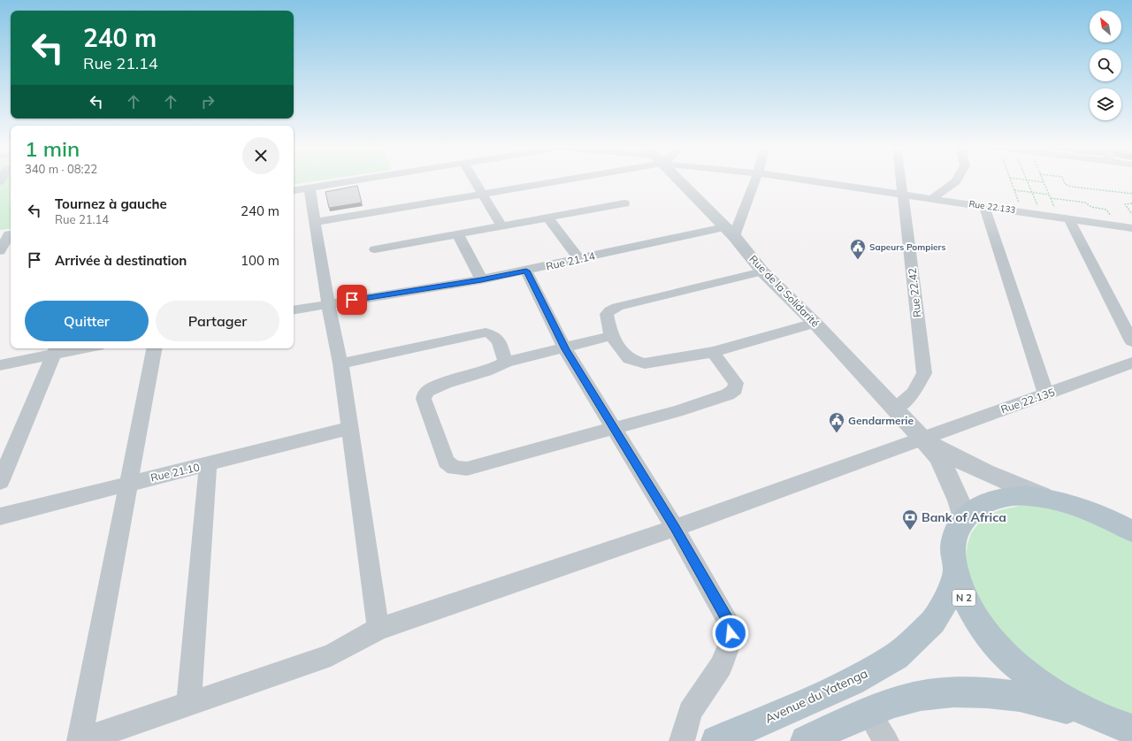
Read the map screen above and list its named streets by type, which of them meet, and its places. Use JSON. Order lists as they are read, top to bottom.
{
  "streets": {
    "main road": ["N 2", "Avenue du Yatenga"],
    "street": [
      "Rue 22.133",
      "Rue 21.14",
      "Rue de la Solidarité",
      "Rue 22.42",
      "Rue 22.135",
      "Rue 21.10"
    ]
  },
  "crossings": [
    ["Rue 22.133", "Rue 22.42"],
    ["Rue 21.14", "Rue de la Solidarité"],
    ["Rue de la Solidarité", "Rue 22.42"],
    ["Rue de la Solidarité", "Rue 22.135"],
    ["Rue de la Solidarité", "N 2"],
    ["N 2", "Avenue du Yatenga"]
  ],
  "places": {
    "public building": ["Sapeurs Pompiers", "Gendarmerie"],
    "bank": ["Bank of Africa"]
  },
  "north": "top left",
  "page": {
    "turn": ["240 m", "Rue 21.14"],
    "heading": ["1 min", "340 m · 08:22"],
    "list": [
      {
        "name": "Tournez à gauche",
        "note": "Rue 21.14",
        "value": "240 m"
      },
      {
        "name": "Arrivée à destination",
        "value": "100 m"
      }
    ],
    "buttons": ["Quitter", "Partager"]
  }
}
